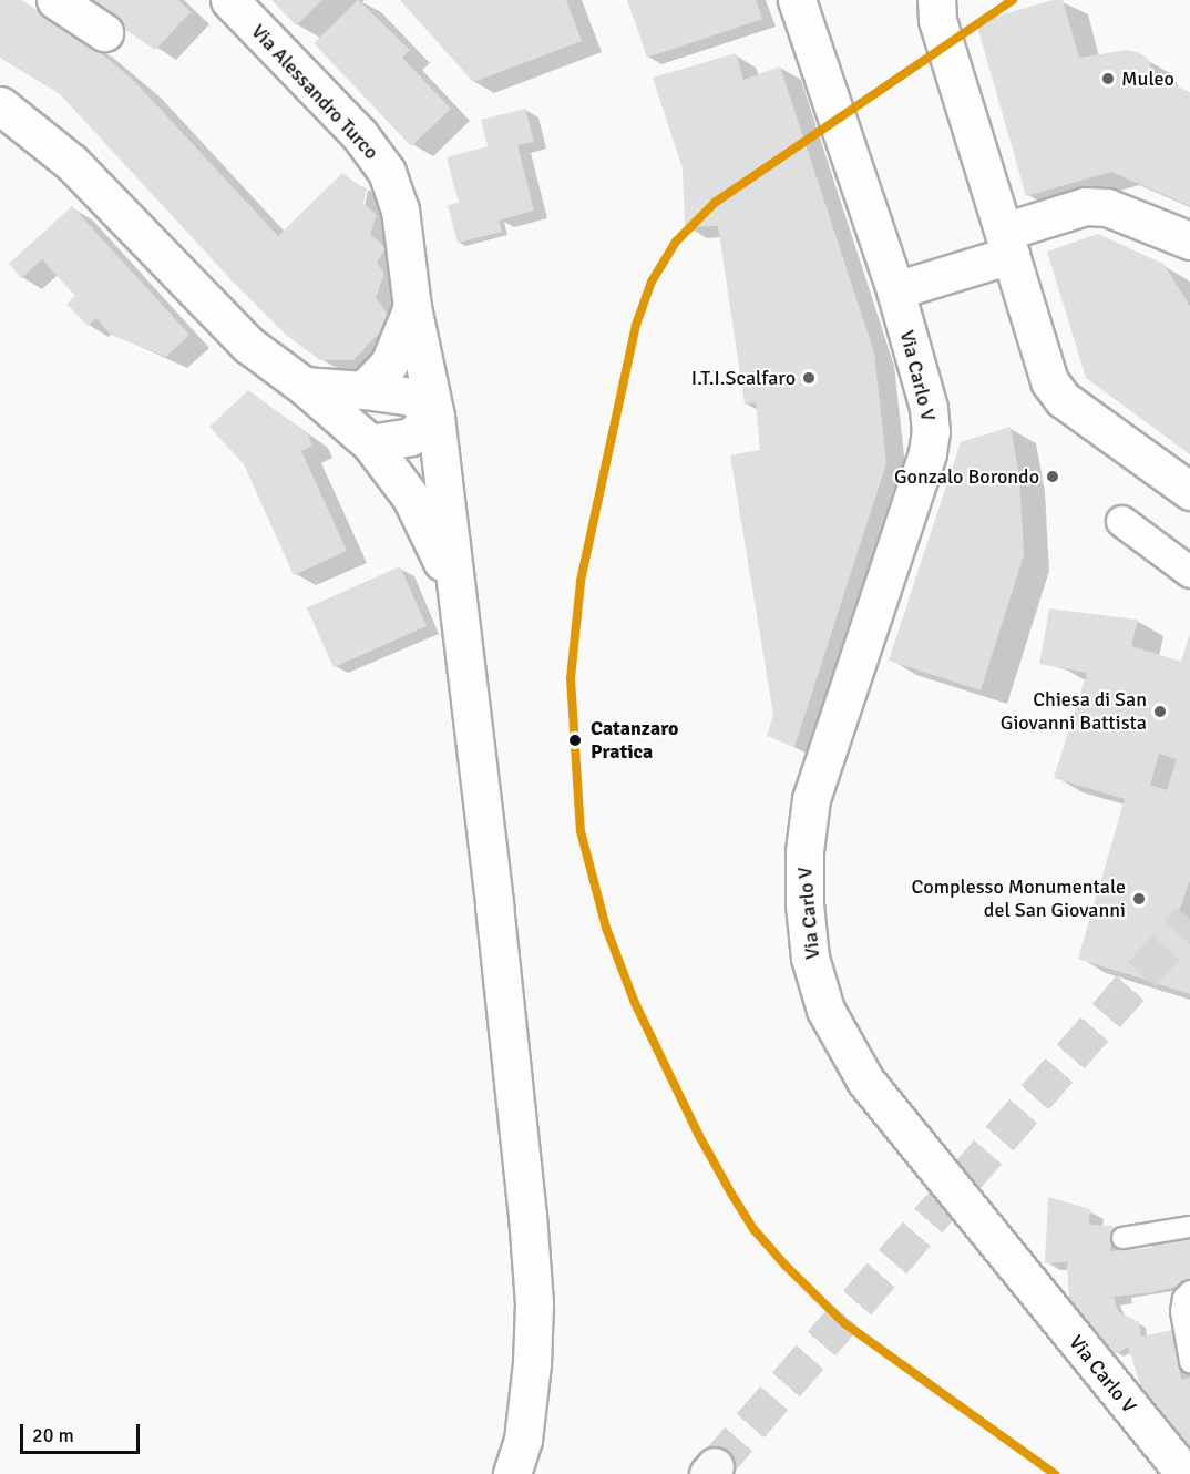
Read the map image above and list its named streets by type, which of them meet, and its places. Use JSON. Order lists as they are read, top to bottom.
{
  "streets": {
    "street": ["Via Alessandro Turco", "Via Carlo V"]
  },
  "places": [
    "Muleo",
    "I.T.I.Scalfaro",
    "Gonzalo Borondo",
    "Chiesa di San Giovanni Battista",
    "Catanzaro Pratica",
    "Complesso Monumentale del San Giovanni"
  ],
  "scale_bar": "20 m"
}
